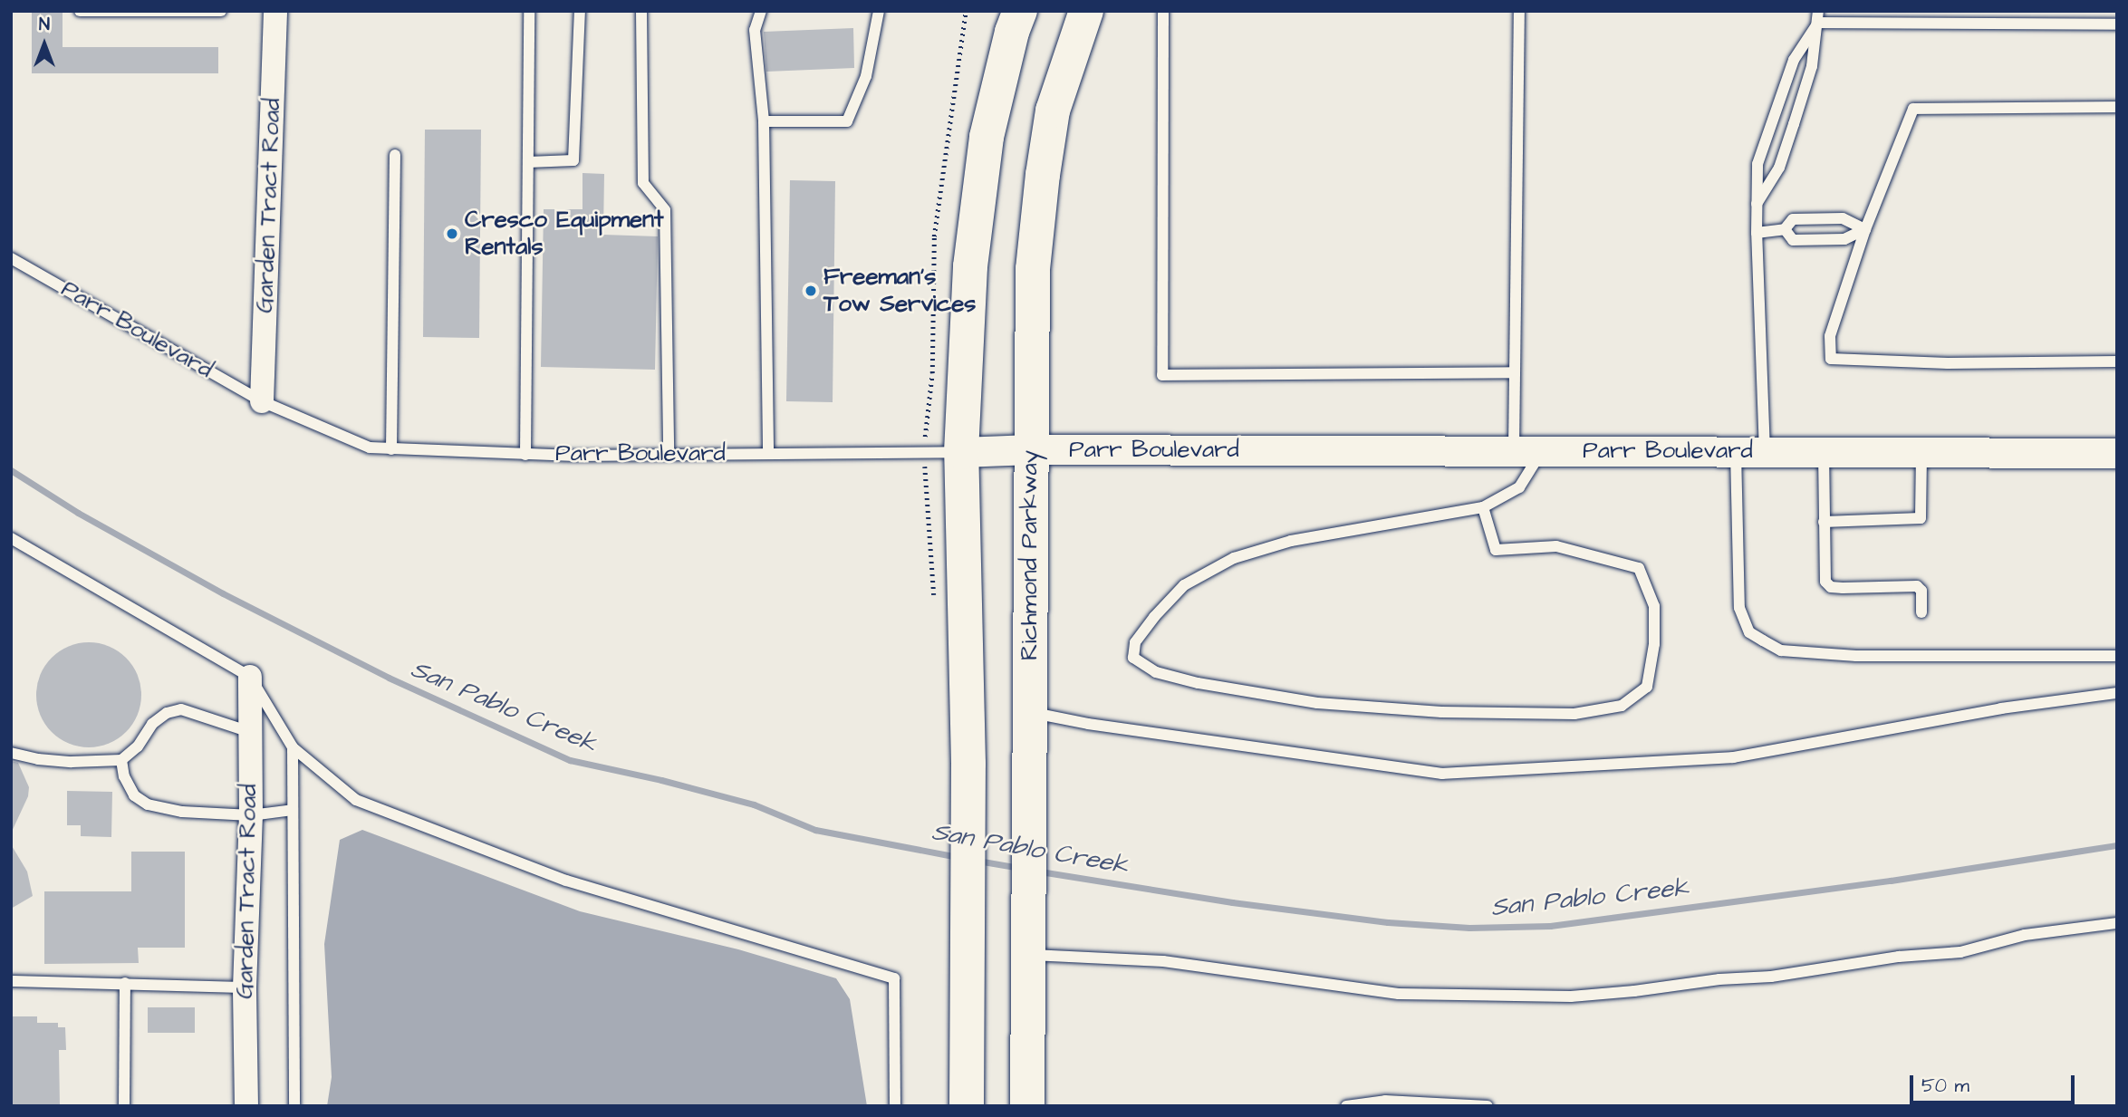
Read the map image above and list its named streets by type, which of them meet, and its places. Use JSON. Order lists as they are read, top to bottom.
{
  "streets": {
    "highway": ["Richmond Parkway"],
    "street": ["Garden Tract Road", "Parr Boulevard"]
  },
  "crossings": [
    ["Garden Tract Road", "Parr Boulevard"],
    ["Parr Boulevard", "Richmond Parkway"]
  ],
  "water": ["San Pablo Creek"],
  "places": ["Cresco Equipment Rentals", "Freeman's Tow Services"],
  "scale_bar": "50 m",
  "north": "top"
}
